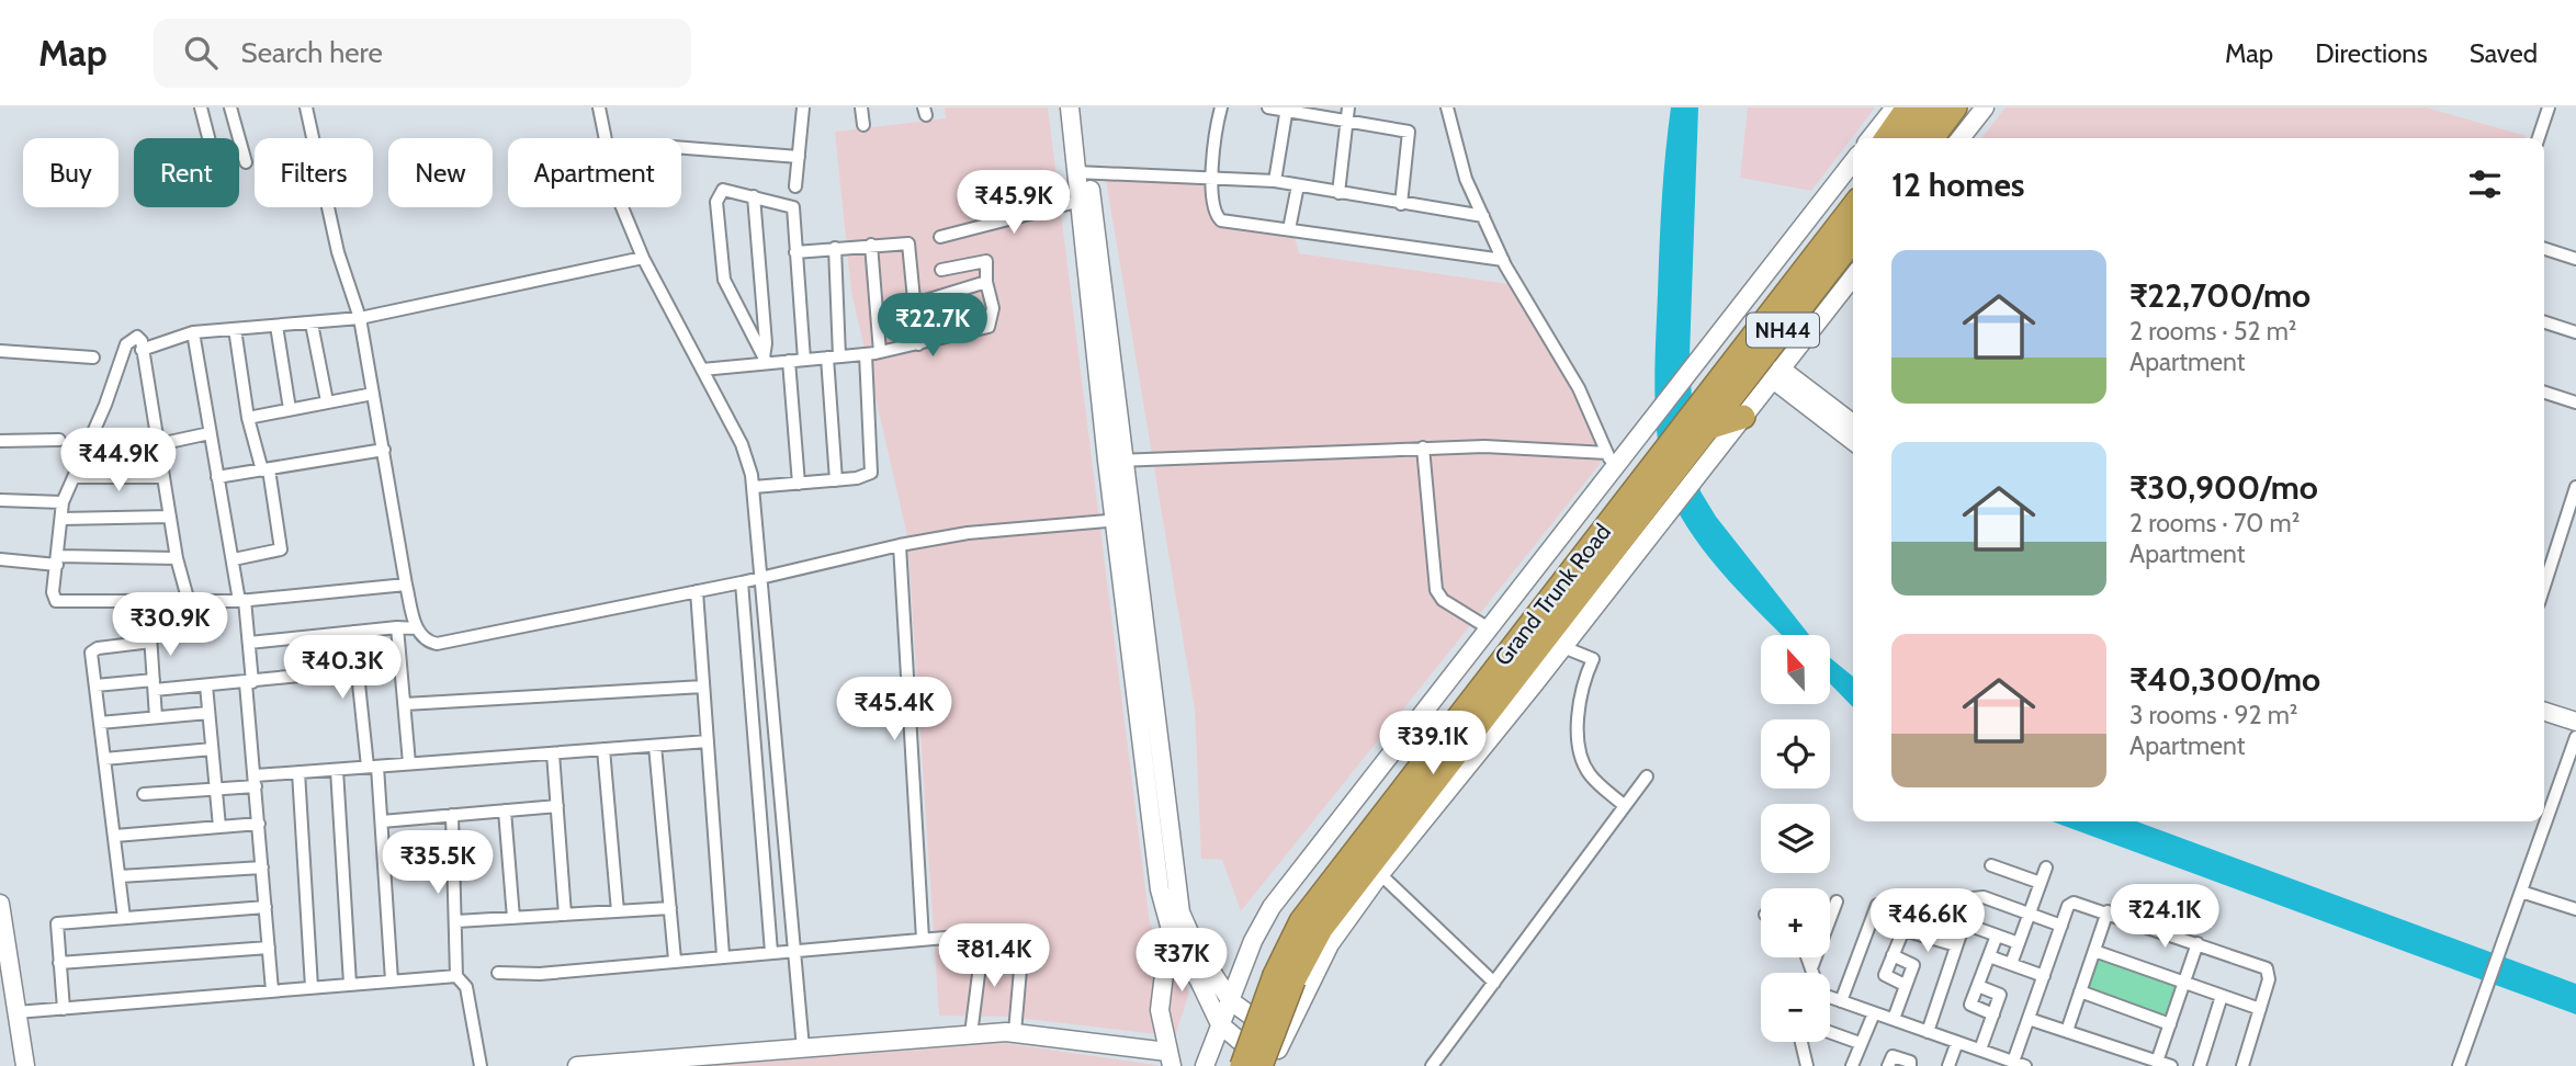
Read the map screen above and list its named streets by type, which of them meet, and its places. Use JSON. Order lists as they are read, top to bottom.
{
  "streets": {
    "highway": ["NH44", "Grand Trunk Road"]
  },
  "crossings": [
    ["NH44", "Grand Trunk Road"]
  ],
  "north": "top",
  "page": {
    "header": "Map",
    "search": "Search here",
    "nav": ["Map", "Directions", "Saved"],
    "chip": [
      "Buy",
      "Rent",
      "Filters",
      "New",
      "Apartment"
    ],
    "heading": "12 homes",
    "price": [
      "₹45.9K",
      "₹22.7K",
      "₹44.9K",
      "₹30.9K",
      "₹40.3K",
      "₹45.4K",
      "₹39.1K",
      "₹35.5K",
      "₹24.1K",
      "₹46.6K",
      "₹81.4K",
      "₹37K"
    ],
    "list": [
      {
        "name": "₹22,700/mo",
        "note": "2 rooms · 52 m² · Apartment"
      },
      {
        "name": "₹30,900/mo",
        "note": "2 rooms · 70 m² · Apartment"
      },
      {
        "name": "₹40,300/mo",
        "note": "3 rooms · 92 m² · Apartment"
      }
    ],
    "map_buttons": ["+", "−"]
  }
}
